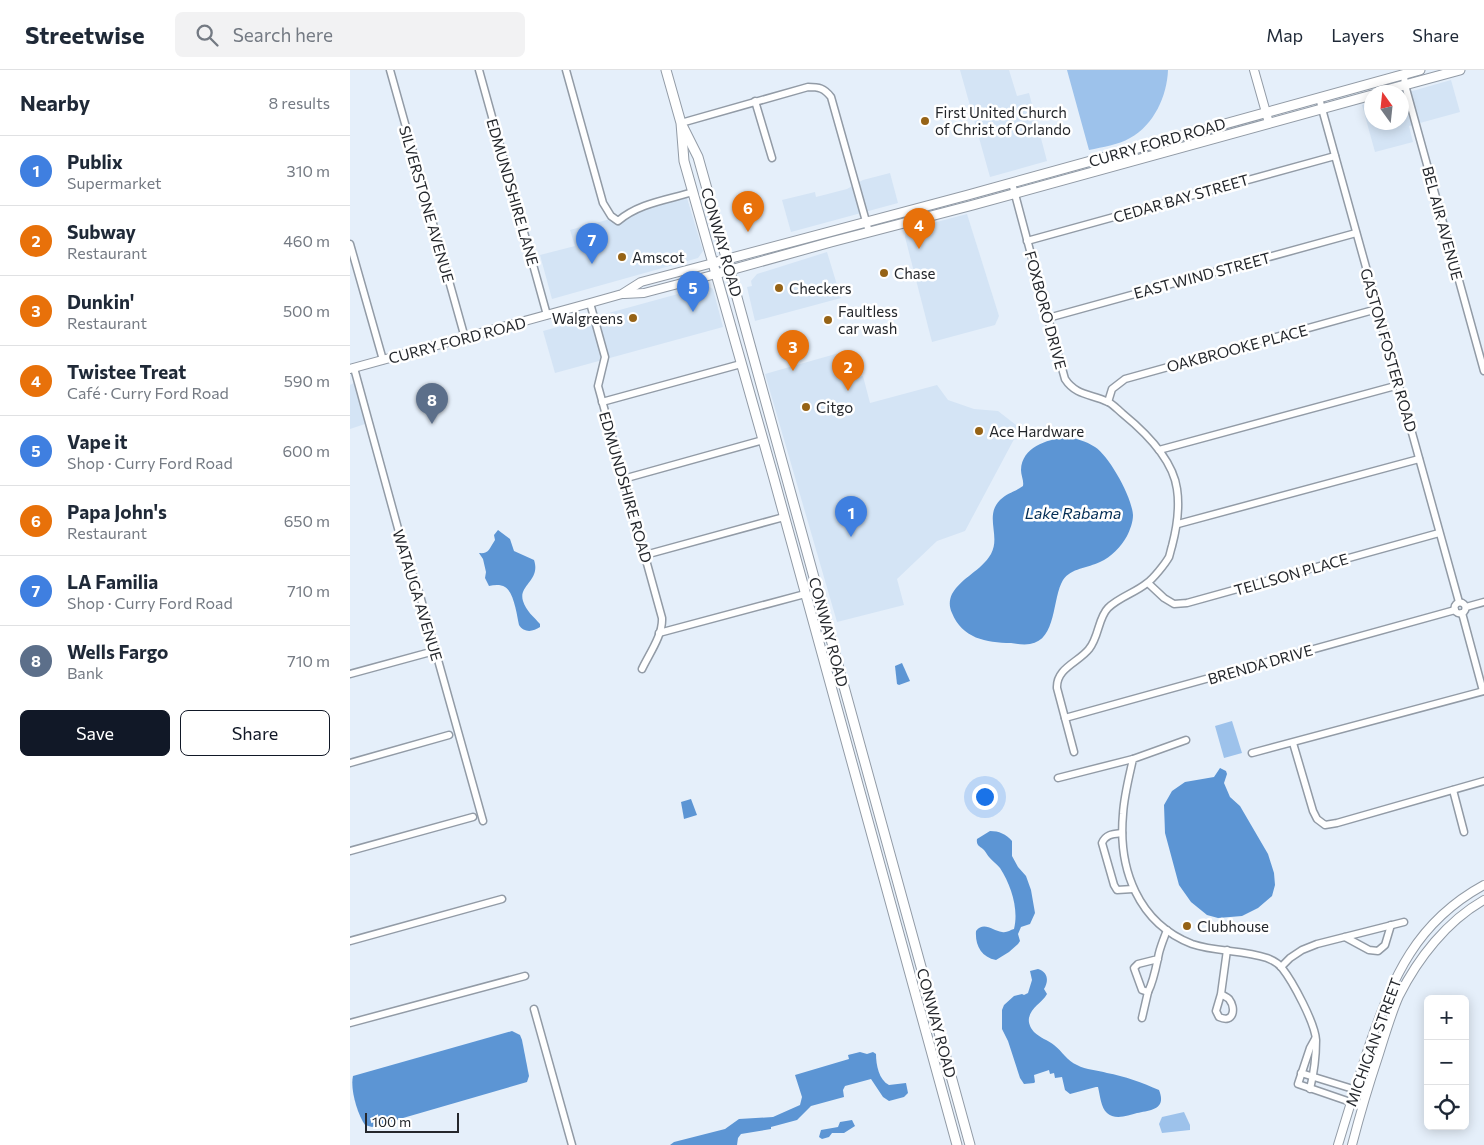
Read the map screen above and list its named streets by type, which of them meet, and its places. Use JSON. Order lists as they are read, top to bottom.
{
  "streets": {
    "main road": ["CURRY FORD ROAD", "CONWAY ROAD"],
    "street": [
      "EDMUNDSHIRE LANE",
      "CEDAR BAY STREET",
      "SILVERSTONE AVENUE",
      "BEL AIR AVENUE",
      "EAST WIND STREET",
      "FOXBORO DRIVE",
      "OAKBROOKE PLACE",
      "GASTON FOSTER ROAD",
      "EDMUNDSHIRE ROAD",
      "TELLSON PLACE",
      "WATAUGA AVENUE",
      "BRENDA DRIVE",
      "MICHIGAN STREET"
    ]
  },
  "crossings": [
    ["CURRY FORD ROAD", "EDMUNDSHIRE LANE"],
    ["CURRY FORD ROAD", "SILVERSTONE AVENUE"],
    ["CURRY FORD ROAD", "BEL AIR AVENUE"],
    ["CURRY FORD ROAD", "CONWAY ROAD"],
    ["CURRY FORD ROAD", "FOXBORO DRIVE"],
    ["CURRY FORD ROAD", "GASTON FOSTER ROAD"],
    ["CURRY FORD ROAD", "EDMUNDSHIRE ROAD"],
    ["CURRY FORD ROAD", "WATAUGA AVENUE"],
    ["CEDAR BAY STREET", "FOXBORO DRIVE"],
    ["CEDAR BAY STREET", "GASTON FOSTER ROAD"],
    ["EAST WIND STREET", "FOXBORO DRIVE"],
    ["EAST WIND STREET", "GASTON FOSTER ROAD"],
    ["FOXBORO DRIVE", "OAKBROOKE PLACE"],
    ["FOXBORO DRIVE", "TELLSON PLACE"],
    ["FOXBORO DRIVE", "BRENDA DRIVE"],
    ["OAKBROOKE PLACE", "GASTON FOSTER ROAD"],
    ["GASTON FOSTER ROAD", "TELLSON PLACE"],
    ["GASTON FOSTER ROAD", "BRENDA DRIVE"]
  ],
  "water": ["Lake Rabama"],
  "places": [
    "First United Church of Christ of Orlando",
    "Amscot",
    "Chase",
    "Checkers",
    "Walgreens",
    "Faultless car wash",
    "Citgo",
    "Ace Hardware",
    "Clubhouse"
  ],
  "scale_bar": "100 m",
  "north": "top",
  "page": {
    "header": "Streetwise",
    "search": "Search here",
    "nav": ["Map", "Layers", "Share"],
    "heading": ["Nearby", "8 results"],
    "list": [
      {
        "mark": "1",
        "name": "Publix",
        "note": "Supermarket",
        "value": "310 m"
      },
      {
        "mark": "2",
        "name": "Subway",
        "note": "Restaurant",
        "value": "460 m"
      },
      {
        "mark": "3",
        "name": "Dunkin'",
        "note": "Restaurant",
        "value": "500 m"
      },
      {
        "mark": "4",
        "name": "Twistee Treat",
        "note": "Café · Curry Ford Road",
        "value": "590 m"
      },
      {
        "mark": "5",
        "name": "Vape it",
        "note": "Shop · Curry Ford Road",
        "value": "600 m"
      },
      {
        "mark": "6",
        "name": "Papa John's",
        "note": "Restaurant",
        "value": "650 m"
      },
      {
        "mark": "7",
        "name": "LA Familia",
        "note": "Shop · Curry Ford Road",
        "value": "710 m"
      },
      {
        "mark": "8",
        "name": "Wells Fargo",
        "note": "Bank",
        "value": "710 m"
      }
    ],
    "pins": [
      "6",
      "4",
      "7",
      "5",
      "3",
      "2",
      "8",
      "1"
    ],
    "buttons": ["Save", "Share"],
    "map_buttons": ["+", "−"],
    "scale": "100 m"
  }
}
